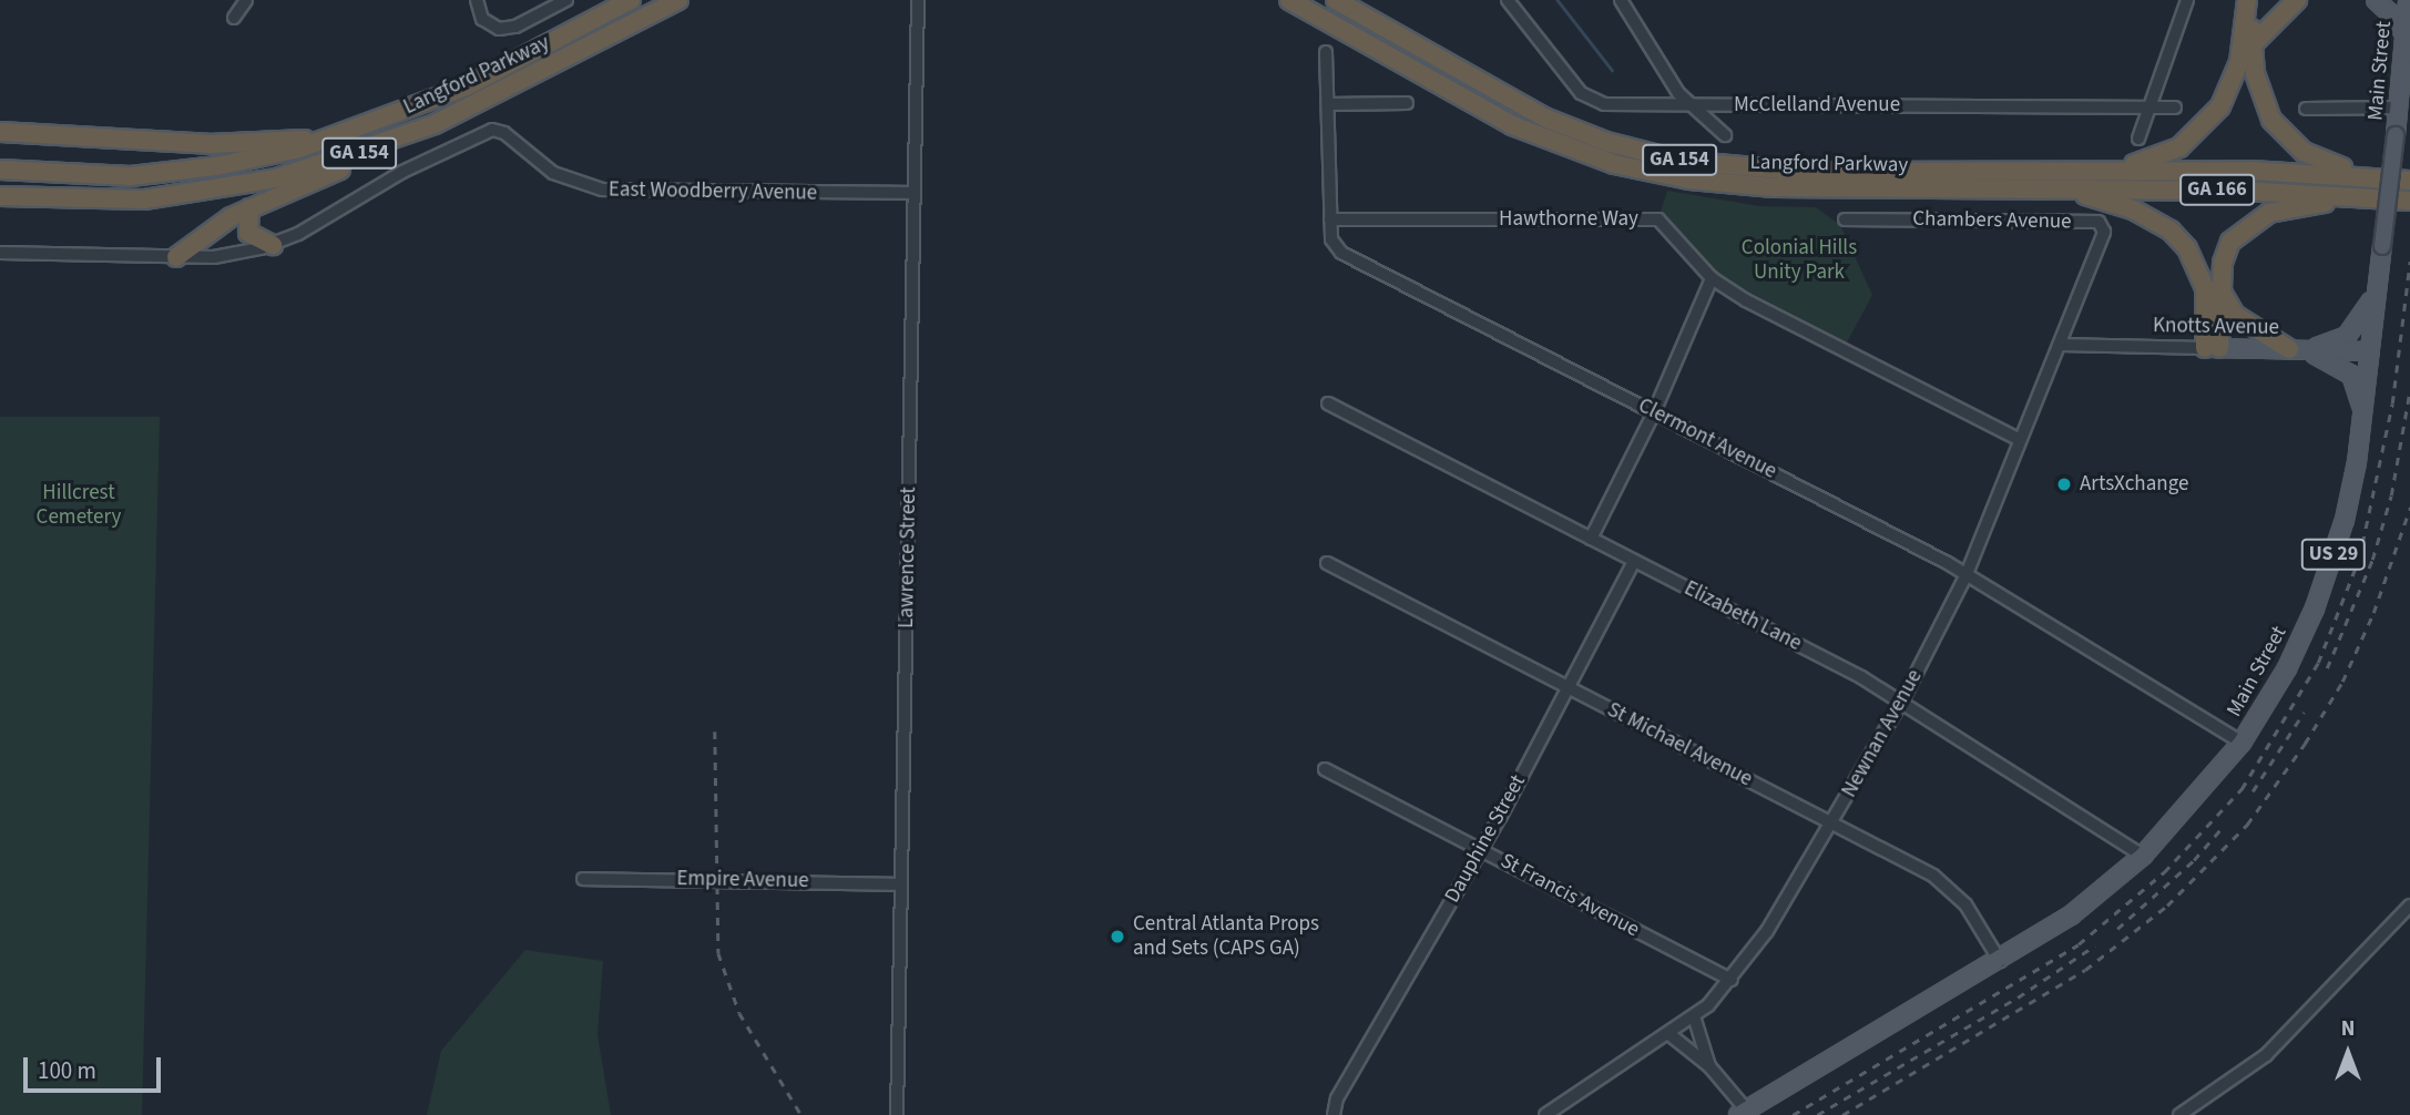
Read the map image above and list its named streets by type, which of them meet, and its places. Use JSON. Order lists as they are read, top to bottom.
{
  "streets": {
    "highway": ["Langford Parkway", "GA 154", "GA 166"],
    "main road": ["Main Street", "Knotts Avenue", "US 29"],
    "street": [
      "McClelland Avenue",
      "East Woodberry Avenue",
      "Hawthorne Way",
      "Chambers Avenue",
      "Clermont Avenue",
      "Lawrence Street",
      "Elizabeth Lane",
      "Newnan Avenue",
      "St Michael Avenue",
      "Dauphine Street",
      "Empire Avenue",
      "St Francis Avenue"
    ]
  },
  "crossings": [
    ["Main Street", "Knotts Avenue"],
    ["Main Street", "Clermont Avenue"],
    ["Main Street", "Elizabeth Lane"],
    ["Main Street", "St Michael Avenue"],
    ["Langford Parkway", "GA 154"],
    ["GA 154", "Knotts Avenue"],
    ["East Woodberry Avenue", "Lawrence Street"],
    ["Hawthorne Way", "Clermont Avenue"],
    ["Hawthorne Way", "Newnan Avenue"],
    ["Chambers Avenue", "Newnan Avenue"],
    ["Knotts Avenue", "Newnan Avenue"],
    ["Clermont Avenue", "Newnan Avenue"],
    ["Lawrence Street", "Empire Avenue"],
    ["Elizabeth Lane", "Newnan Avenue"],
    ["Elizabeth Lane", "Dauphine Street"],
    ["Newnan Avenue", "St Michael Avenue"],
    ["Newnan Avenue", "St Francis Avenue"],
    ["St Michael Avenue", "Dauphine Street"],
    ["Dauphine Street", "St Francis Avenue"]
  ],
  "parks": ["Colonial Hills Unity Park", "Hillcrest Cemetery"],
  "places": ["ArtsXchange", "Central Atlanta Props and Sets (CAPS GA)"],
  "scale_bar": "100 m",
  "north": "top"
}
